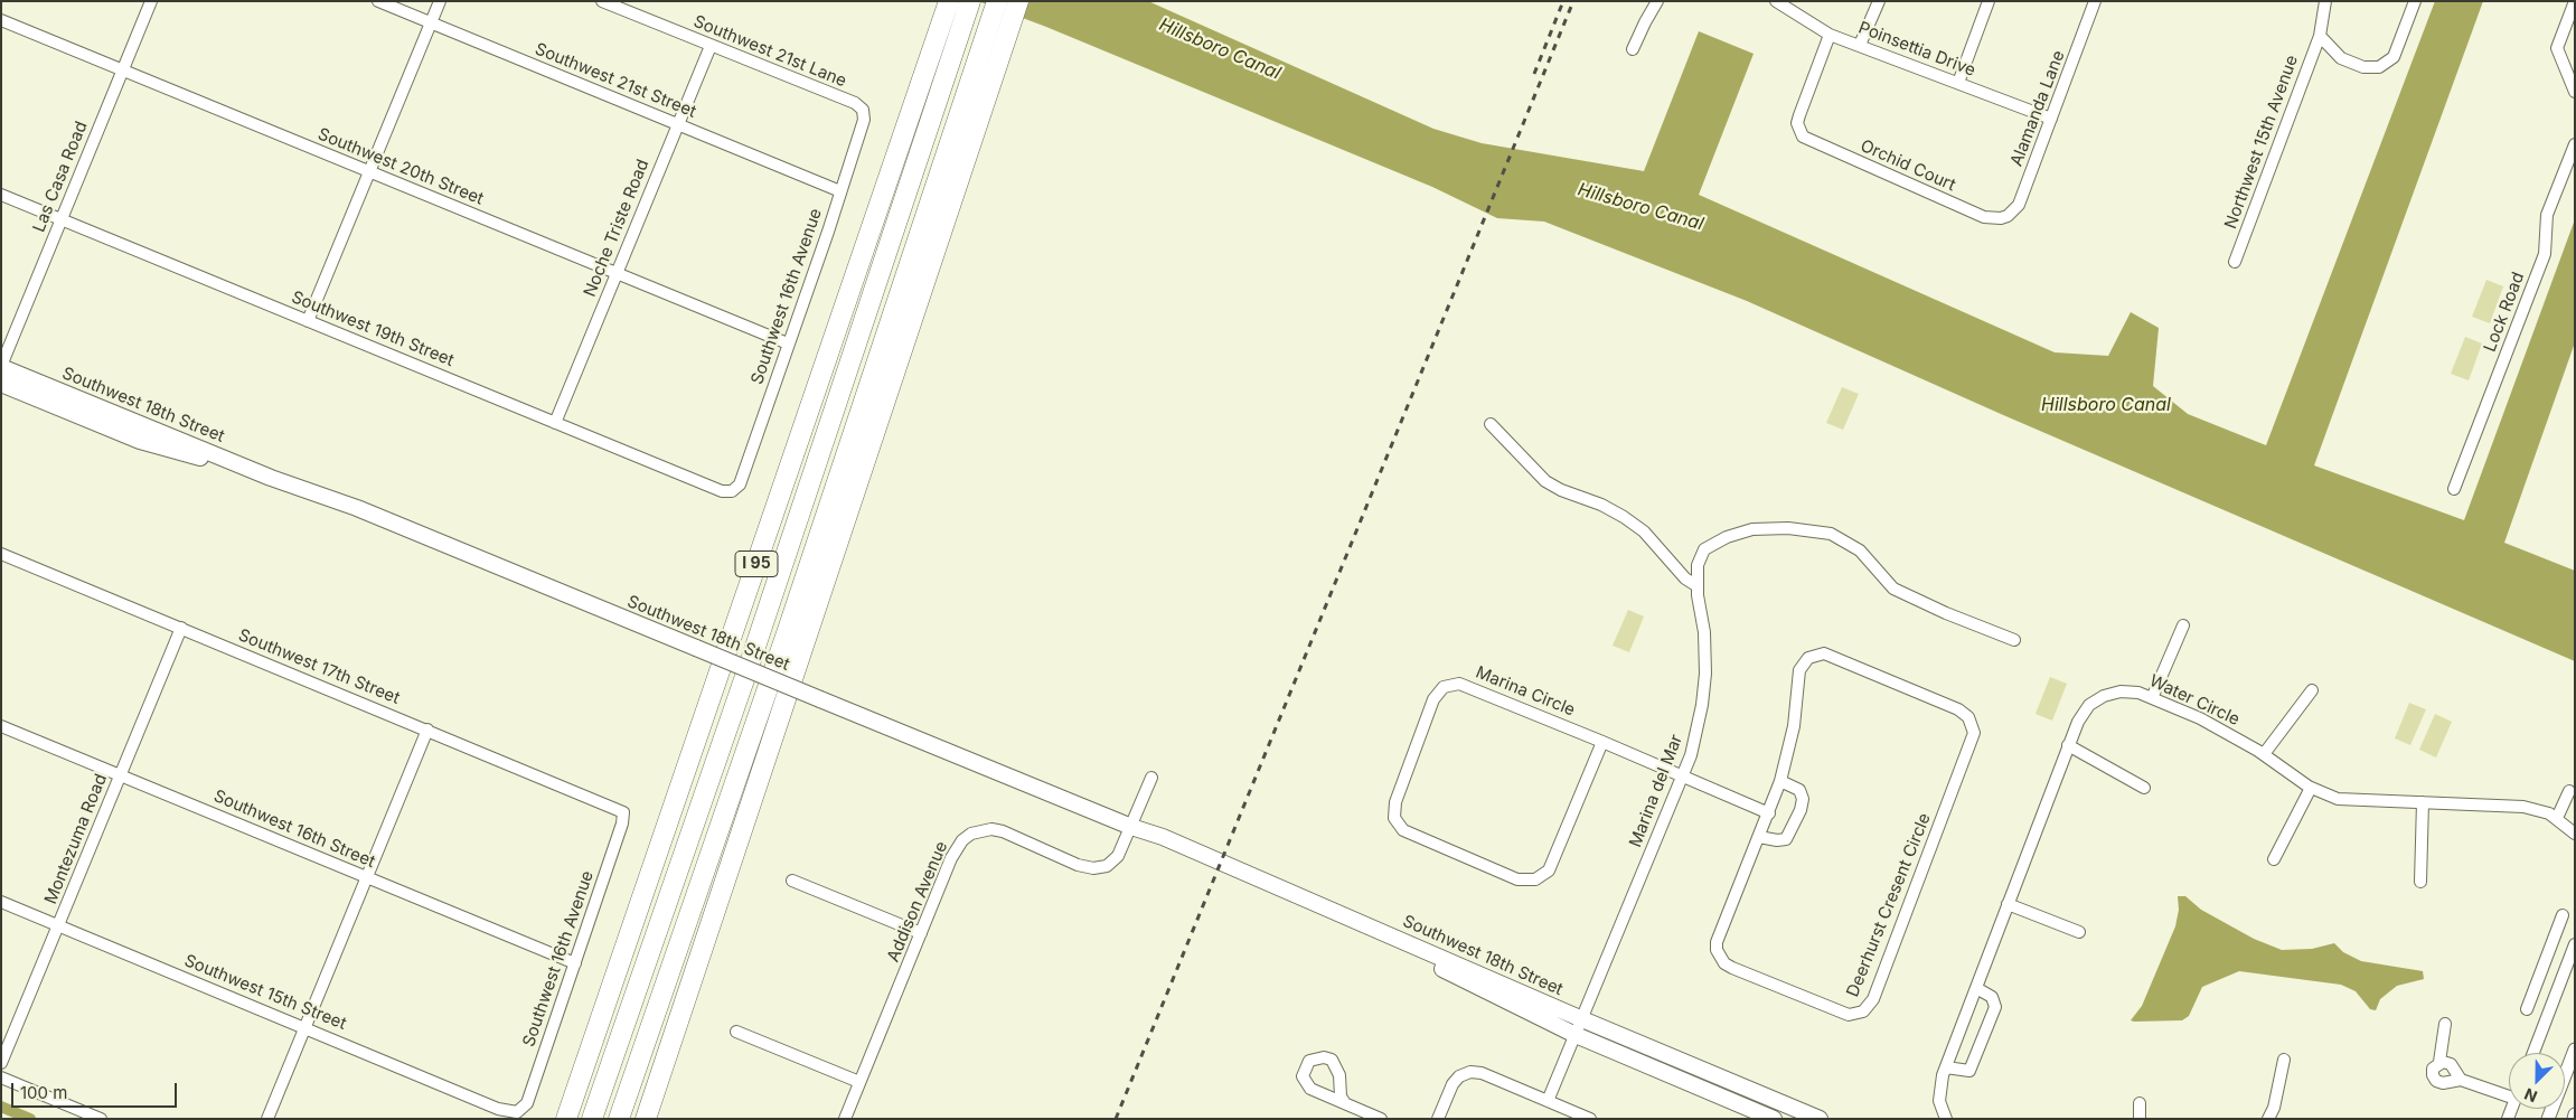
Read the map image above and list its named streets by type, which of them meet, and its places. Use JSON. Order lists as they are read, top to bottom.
{
  "streets": {
    "highway": ["I 95"],
    "main road": ["Southwest 18th Street"],
    "street": [
      "Poinsettia Drive",
      "Southwest 21st Lane",
      "Southwest 21st Street",
      "Alamanda Lane",
      "Northwest 15th Avenue",
      "Orchid Court",
      "Southwest 20th Street",
      "Las Casa Road",
      "Noche Triste Road",
      "Southwest 16th Avenue",
      "Lock Road",
      "Southwest 19th Street",
      "Southwest 17th Street",
      "Marina Circle",
      "Water Circle",
      "Marina del Mar",
      "Southwest 16th Street",
      "Montezuma Road",
      "Addison Avenue",
      "Deerhurst Cresent Circle",
      "Southwest 15th Street"
    ]
  },
  "crossings": [
    ["Poinsettia Drive", "Alamanda Lane"],
    ["Poinsettia Drive", "Orchid Court"],
    ["Southwest 21st Lane", "Noche Triste Road"],
    ["Southwest 21st Lane", "Southwest 16th Avenue"],
    ["Southwest 21st Street", "Noche Triste Road"],
    ["Southwest 21st Street", "Southwest 16th Avenue"],
    ["Alamanda Lane", "Orchid Court"],
    ["Southwest 20th Street", "Las Casa Road"],
    ["Southwest 20th Street", "Noche Triste Road"],
    ["Southwest 20th Street", "Southwest 16th Avenue"],
    ["Las Casa Road", "Southwest 19th Street"],
    ["Las Casa Road", "Southwest 18th Street"],
    ["Noche Triste Road", "Southwest 19th Street"],
    ["Southwest 16th Avenue", "Southwest 19th Street"],
    ["Southwest 16th Avenue", "Southwest 17th Street"],
    ["Southwest 16th Avenue", "Southwest 16th Street"],
    ["Southwest 16th Avenue", "Southwest 15th Street"],
    ["Southwest 18th Street", "Marina del Mar"],
    ["Southwest 18th Street", "Addison Avenue"],
    ["Southwest 17th Street", "Montezuma Road"],
    ["Southwest 16th Street", "Montezuma Road"],
    ["Montezuma Road", "Southwest 15th Street"]
  ],
  "water": ["Hillsboro Canal"],
  "scale_bar": "100 m",
  "north": "bottom left"
}
